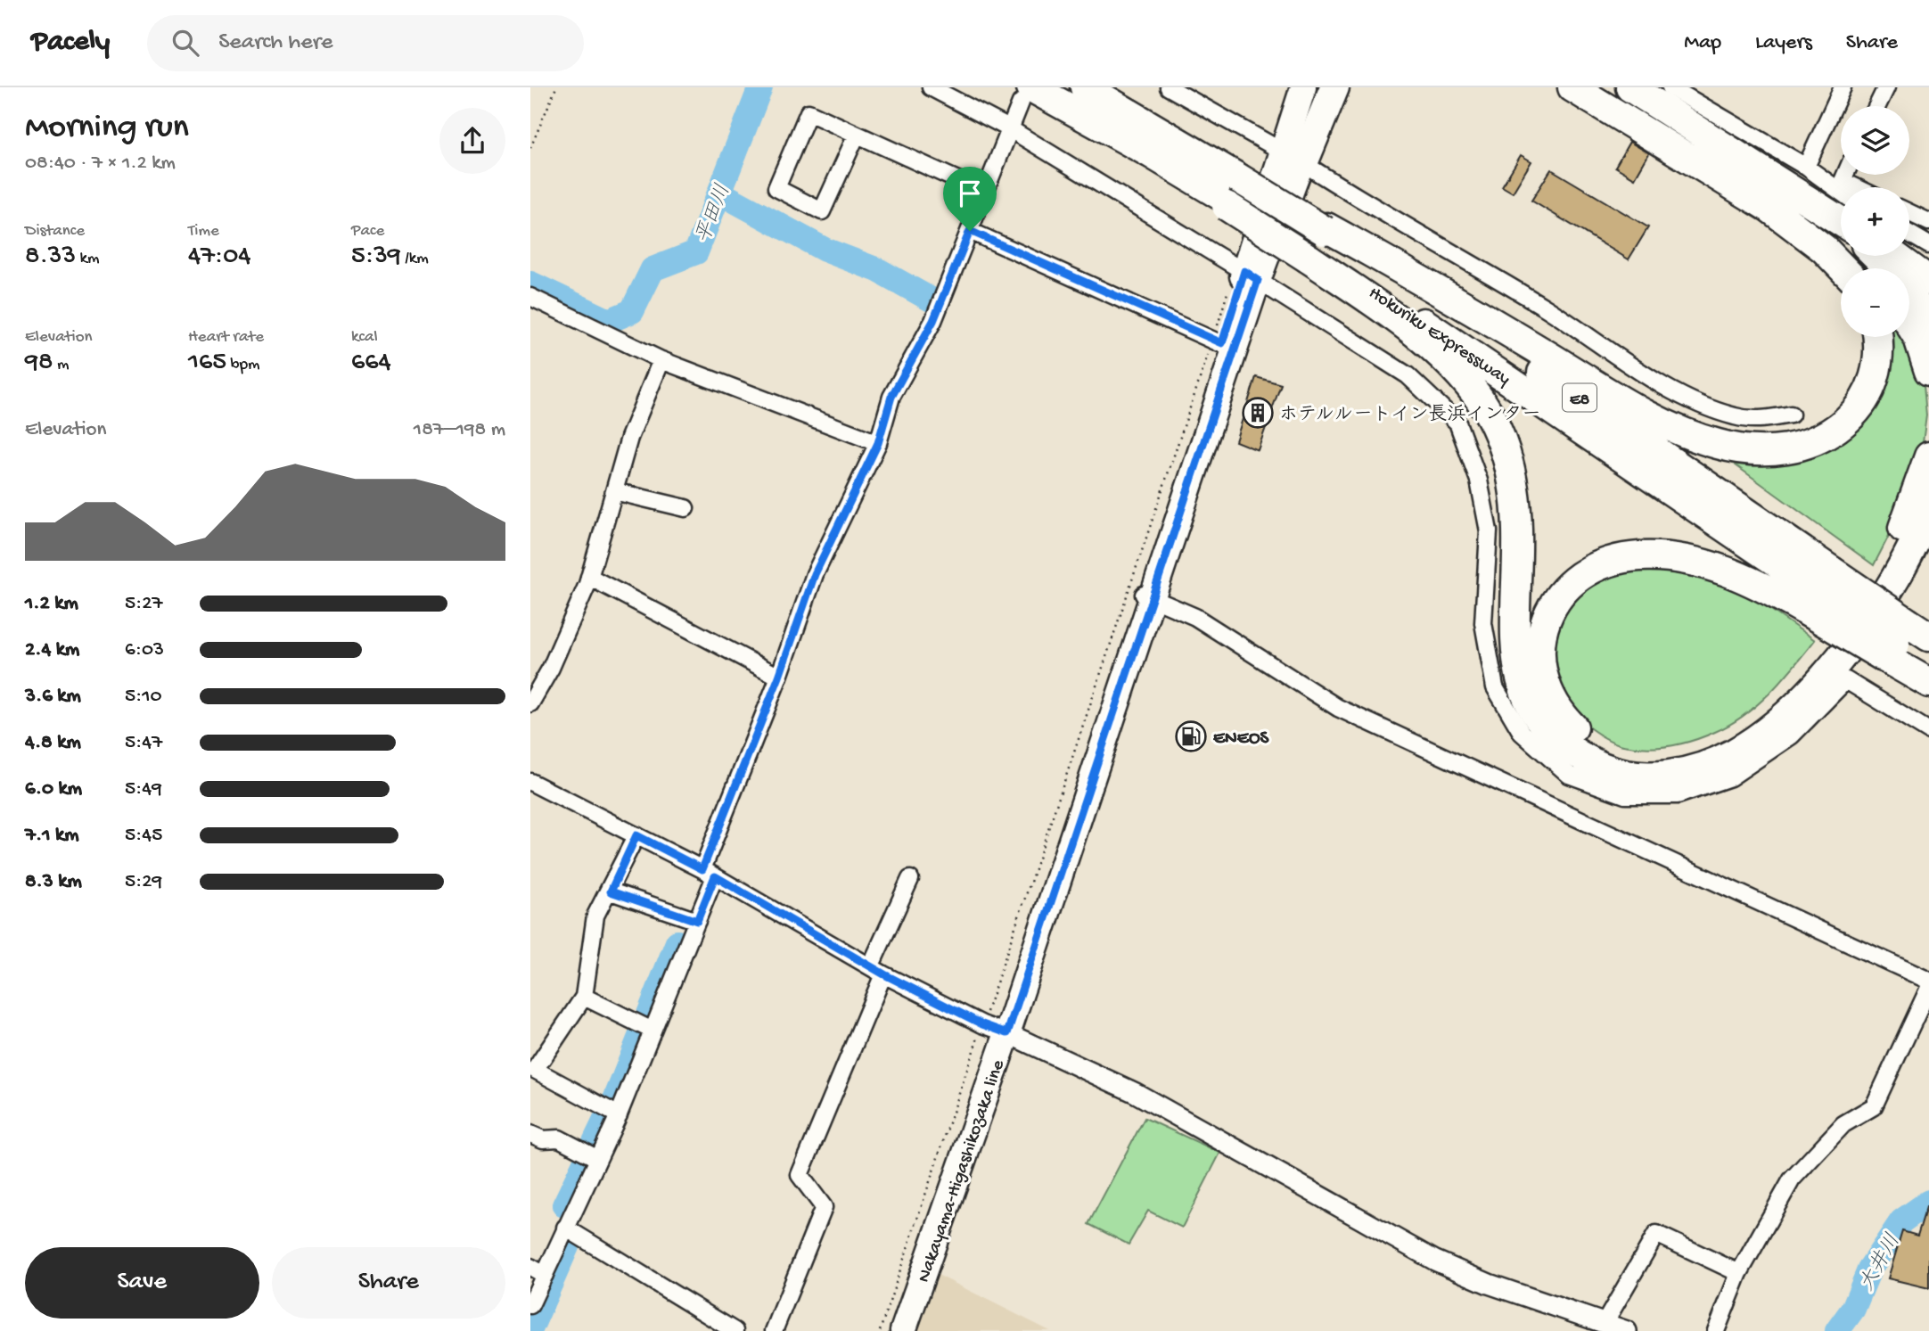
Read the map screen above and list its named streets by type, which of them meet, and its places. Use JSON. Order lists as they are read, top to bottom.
{
  "streets": {
    "highway": ["Hokuriku Expressway", "E8"],
    "main road": ["Nakayama-Higashikozaka line"]
  },
  "water": ["平田川", "大井川"],
  "places": {
    "building": ["ホテルルートイン長浜インター"],
    "fuel station": ["ENEOS"]
  },
  "page": {
    "header": "Pacely",
    "search": "Search here",
    "nav": ["Map", "Layers", "Share"],
    "heading": ["Morning run", "08:40 · 7 × 1.2 km"],
    "map_buttons": ["+", "−"],
    "stats": [
      ["Distance", "8.33 km"],
      ["Time", "47:04"],
      ["Pace", "5:39 /km"],
      ["Elevation", "98 m"],
      ["Heart rate", "165 bpm"],
      ["kcal", "664"]
    ],
    "chart": ["Elevation", "187–198 m"],
    "list": [
      {
        "name": "1.2 km",
        "note": "5:27"
      },
      {
        "name": "2.4 km",
        "note": "6:03"
      },
      {
        "name": "3.6 km",
        "note": "5:10"
      },
      {
        "name": "4.8 km",
        "note": "5:47"
      },
      {
        "name": "6.0 km",
        "note": "5:49"
      },
      {
        "name": "7.1 km",
        "note": "5:45"
      },
      {
        "name": "8.3 km",
        "note": "5:29"
      }
    ],
    "buttons": ["Save", "Share"]
  }
}
